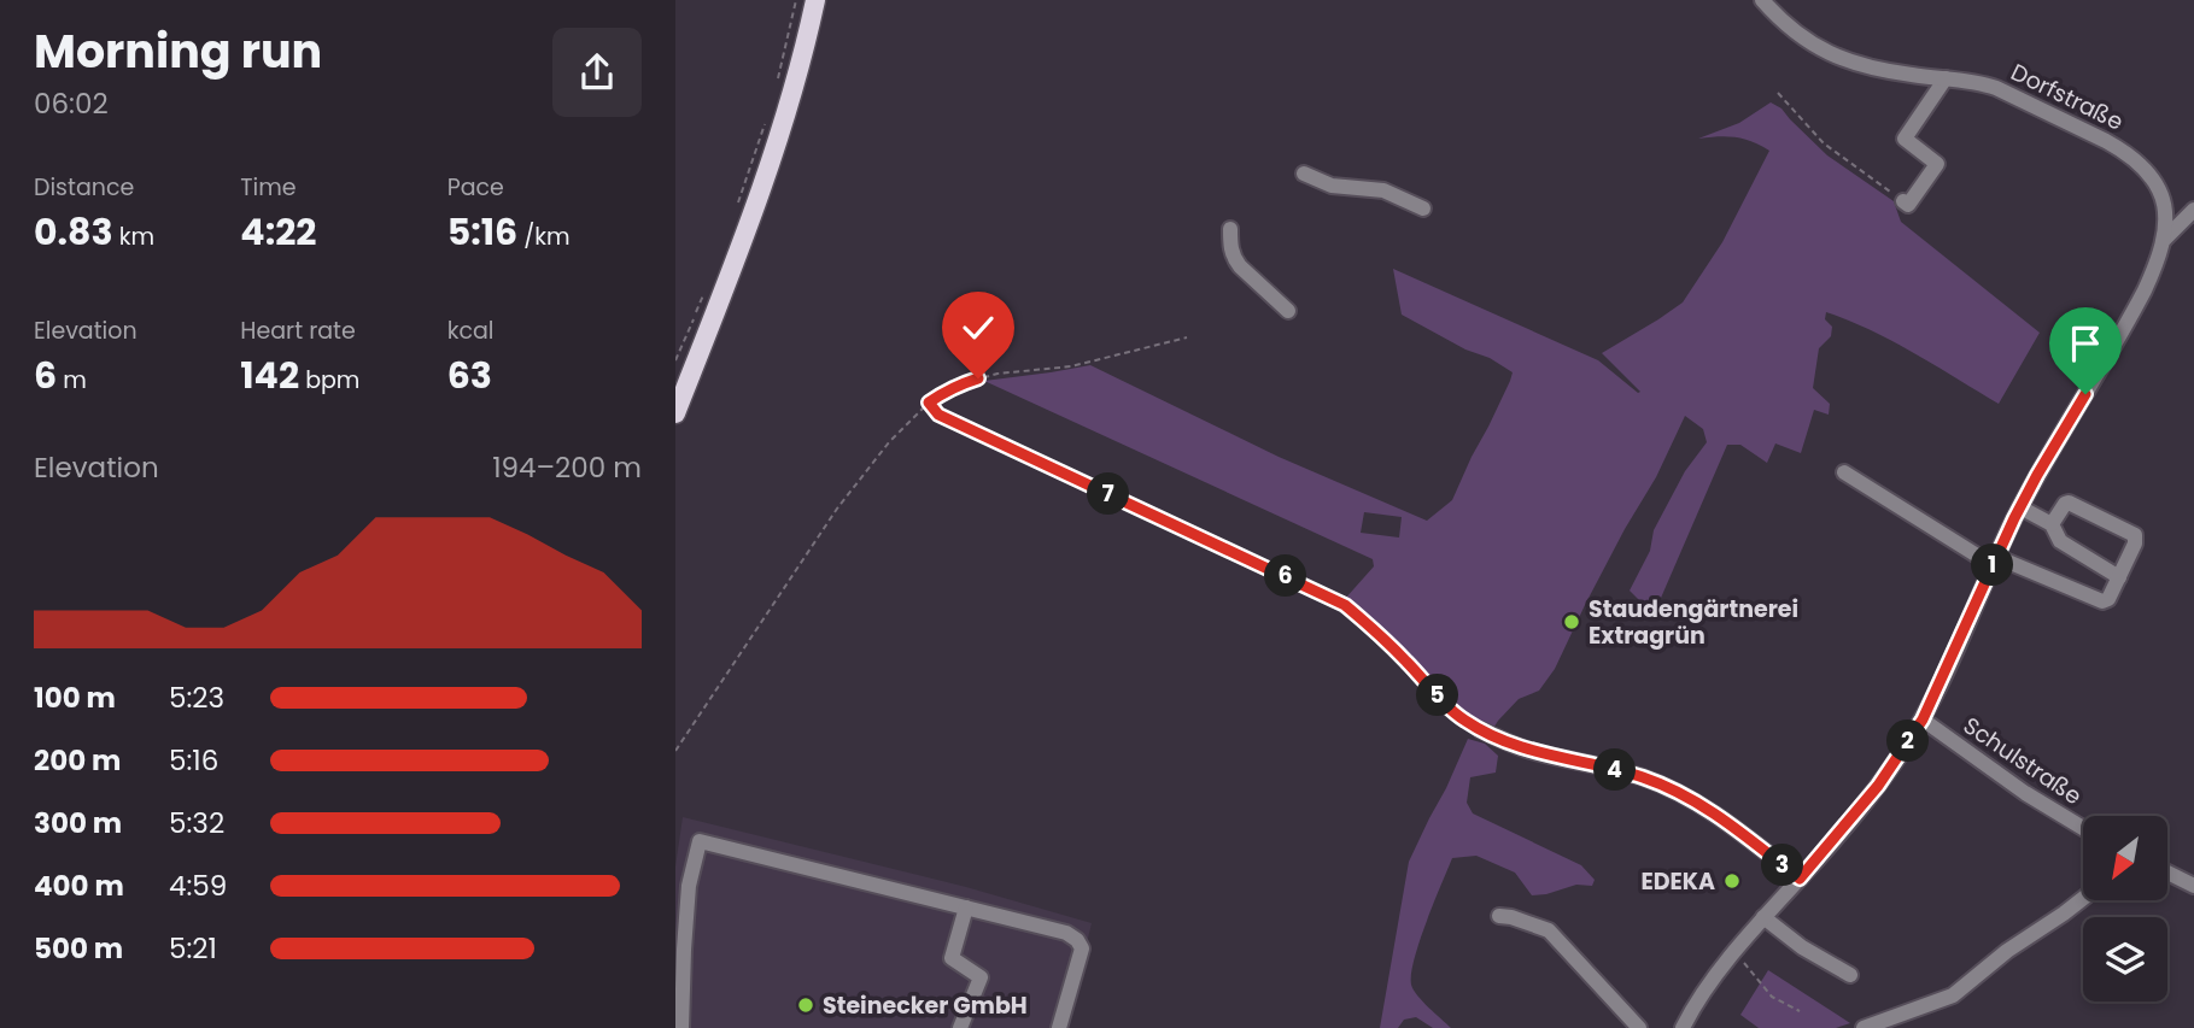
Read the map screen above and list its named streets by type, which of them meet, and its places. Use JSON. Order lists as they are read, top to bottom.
{
  "streets": {
    "street": ["Dorfstraße", "Schulstraße"]
  },
  "crossings": [
    ["Dorfstraße", "Schulstraße"]
  ],
  "places": ["Staudengärtnerei Extragrün", "EDEKA", "Steinecker GmbH"],
  "north": "bottom left",
  "page": {
    "heading": ["Morning run", "06:02"],
    "stats": [
      ["Distance", "0.83 km"],
      ["Time", "4:22"],
      ["Pace", "5:16 /km"],
      ["Elevation", "6 m"],
      ["Heart rate", "142 bpm"],
      ["kcal", "63"]
    ],
    "chart": ["Elevation", "194–200 m"],
    "pins": [
      "7",
      "1",
      "6",
      "5",
      "2",
      "4",
      "3"
    ],
    "list": [
      {
        "name": "100 m",
        "note": "5:23"
      },
      {
        "name": "200 m",
        "note": "5:16"
      },
      {
        "name": "300 m",
        "note": "5:32"
      },
      {
        "name": "400 m",
        "note": "4:59"
      },
      {
        "name": "500 m",
        "note": "5:21"
      }
    ]
  }
}
